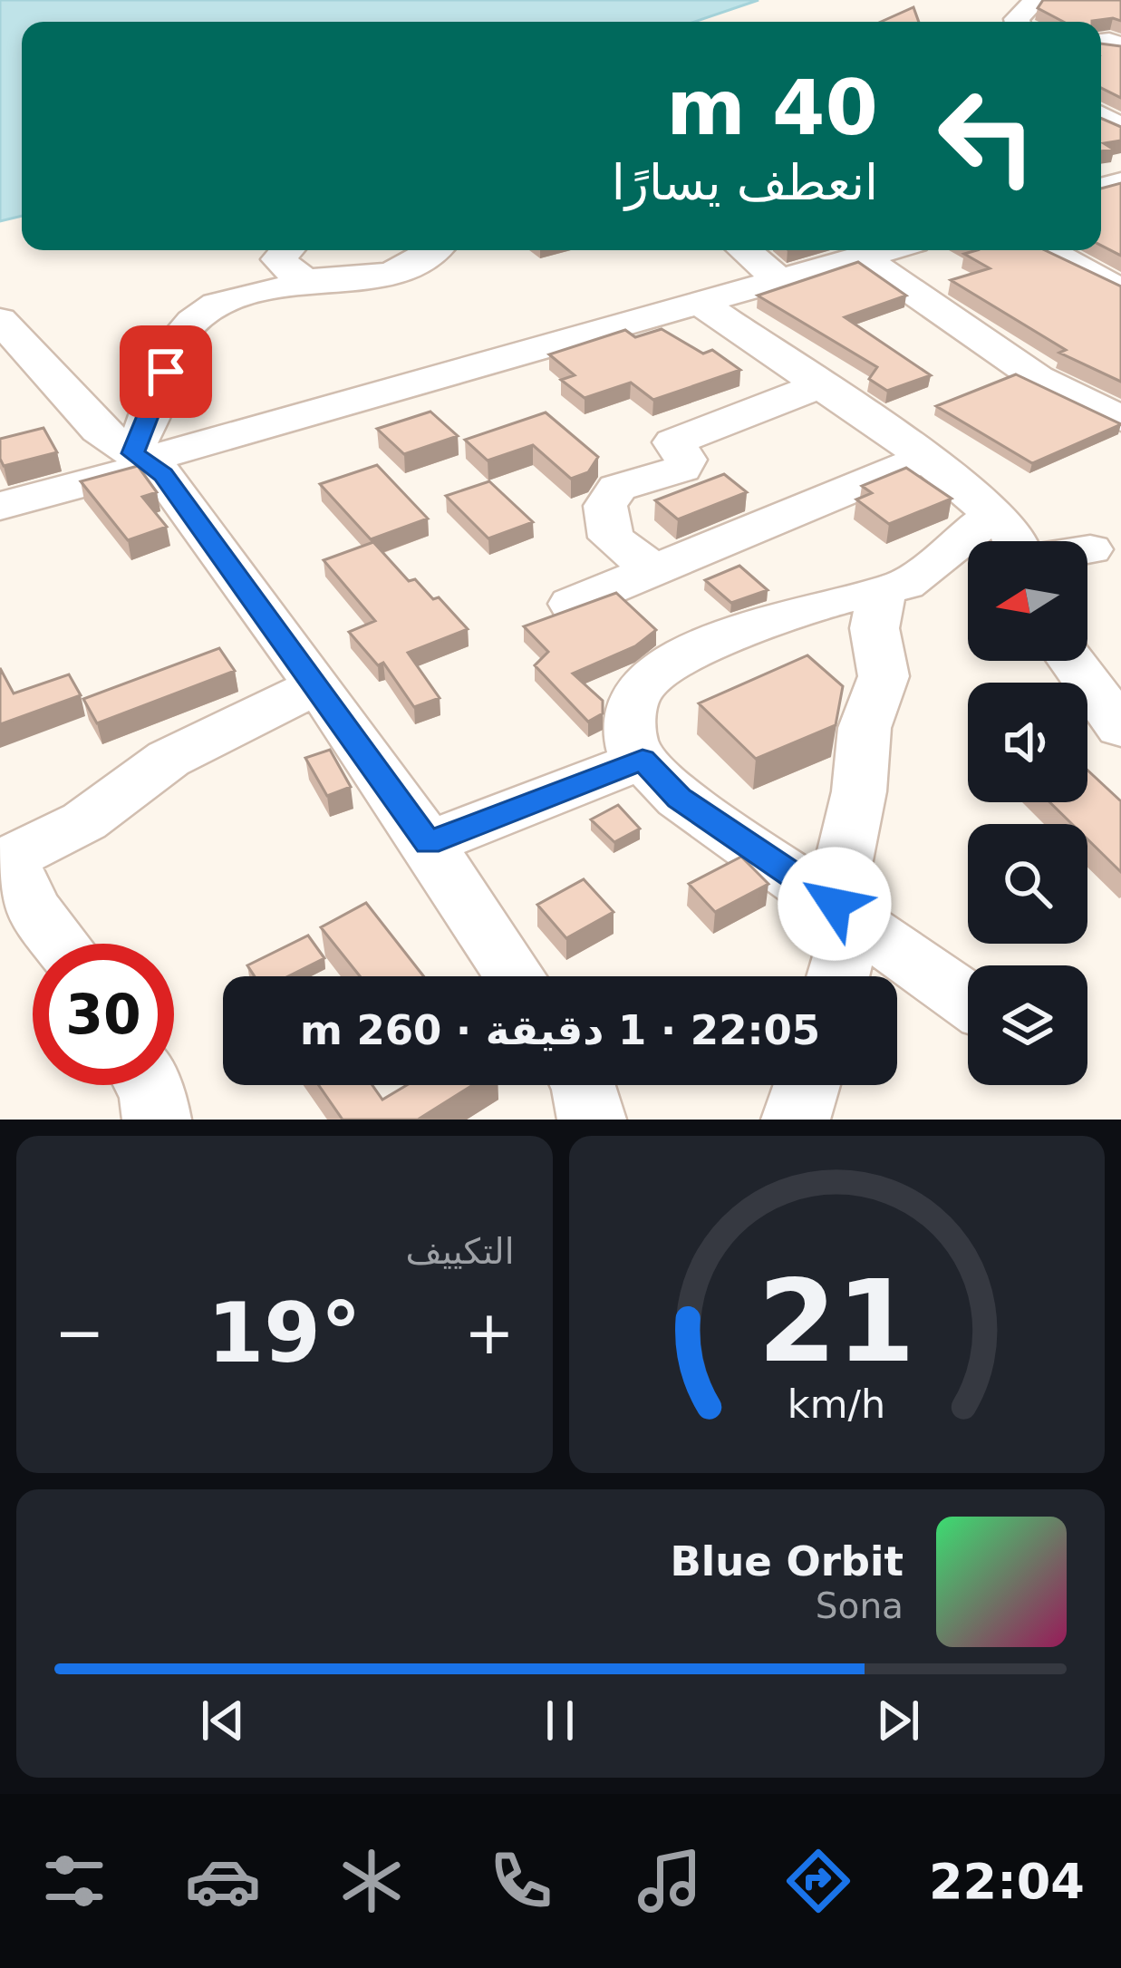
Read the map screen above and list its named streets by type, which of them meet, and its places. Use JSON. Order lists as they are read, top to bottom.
{
  "north": "left",
  "page": {
    "turn": ["40 m", "انعطف يسارًا"],
    "limit": "30",
    "trip": "22:05 · 1 دقيقة · 260 m",
    "tile": "التكييف",
    "heat": ["−", "19°", "+"],
    "song": ["Blue Orbit", "Sona"],
    "tabs": "22:04",
    "gauge": ["21", "km/h"]
  }
}
